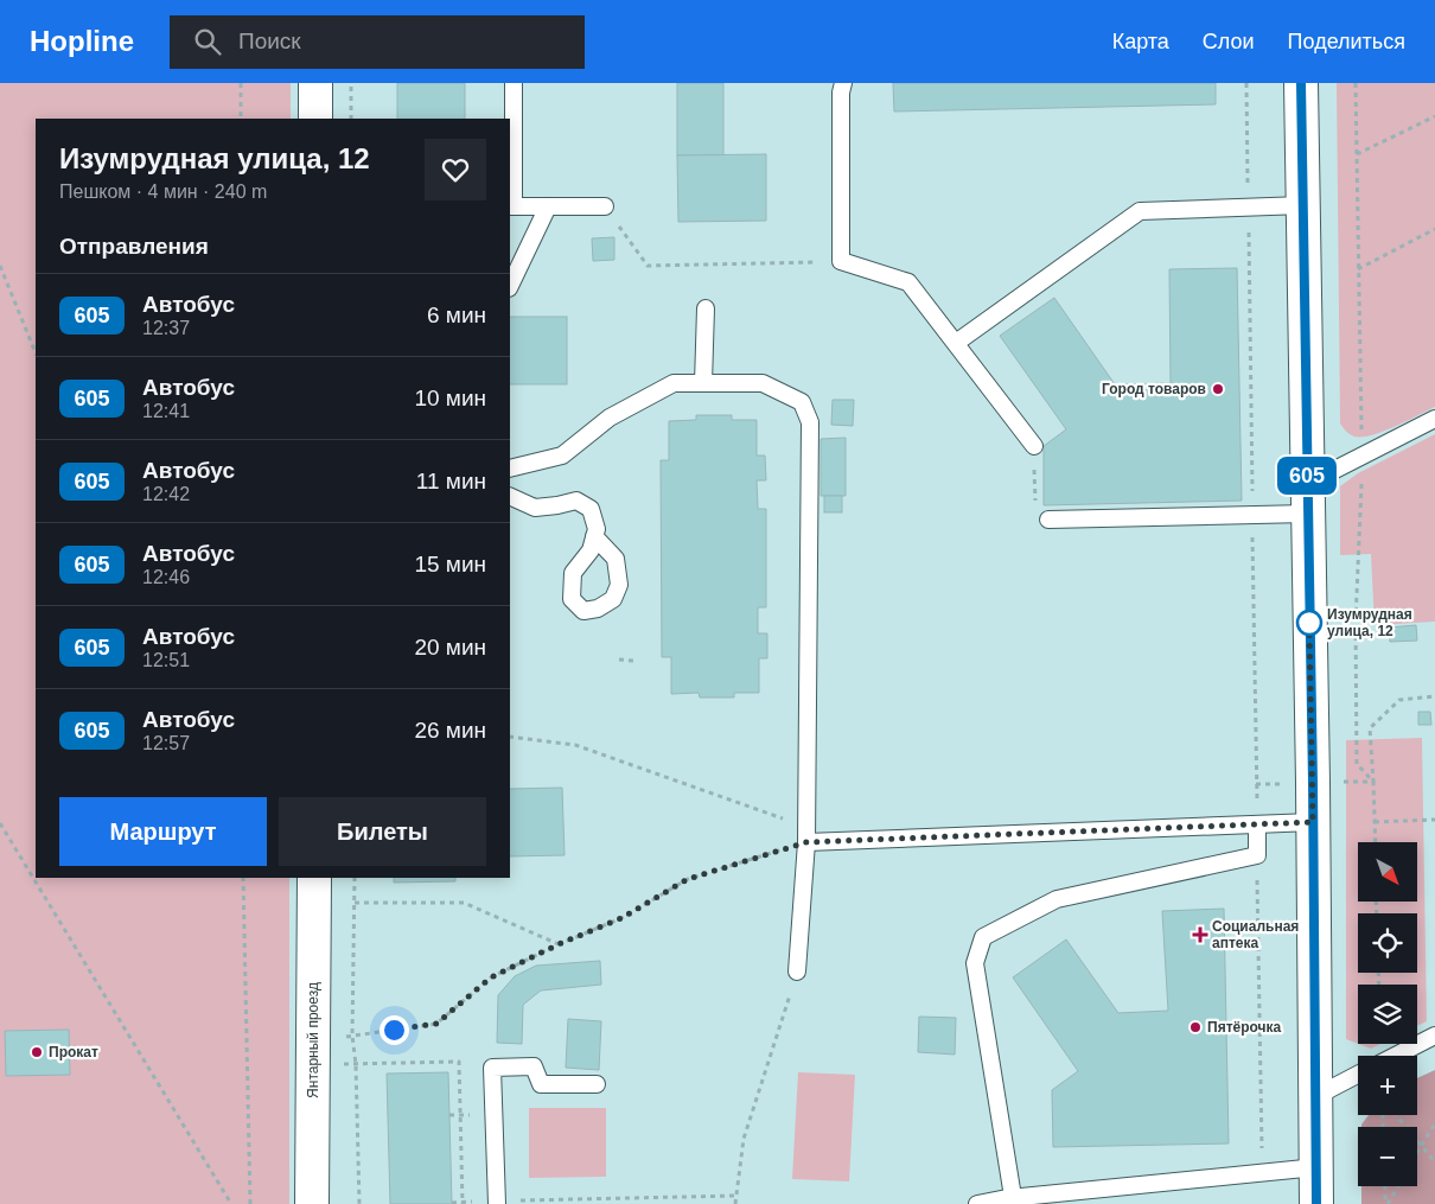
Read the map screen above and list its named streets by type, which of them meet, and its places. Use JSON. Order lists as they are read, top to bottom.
{
  "streets": {
    "street": ["Янтарный проезд"]
  },
  "places": {
    "other": [
      "Город товаров",
      "Изумрудная улица, 12",
      "Пятёрочка",
      "Прокат"
    ],
    "health": ["Социальная аптека"]
  },
  "lines": ["bus line 605"],
  "north": "bottom right",
  "page": {
    "header": "Hopline",
    "search": "Поиск",
    "nav": ["Карта", "Слои", "Поделиться"],
    "on_map": "605",
    "heading": [
      ["Изумрудная улица, 12", "Пешком · 4 мин · 240 m"],
      "Отправления"
    ],
    "list": [
      {
        "mark": "605",
        "name": "Автобус",
        "note": "12:37",
        "value": "6 мин"
      },
      {
        "mark": "605",
        "name": "Автобус",
        "note": "12:41",
        "value": "10 мин"
      },
      {
        "mark": "605",
        "name": "Автобус",
        "note": "12:42",
        "value": "11 мин"
      },
      {
        "mark": "605",
        "name": "Автобус",
        "note": "12:46",
        "value": "15 мин"
      },
      {
        "mark": "605",
        "name": "Автобус",
        "note": "12:51",
        "value": "20 мин"
      },
      {
        "mark": "605",
        "name": "Автобус",
        "note": "12:57",
        "value": "26 мин"
      }
    ],
    "buttons": ["Маршрут", "Билеты"],
    "map_buttons": ["+", "−"]
  }
}
